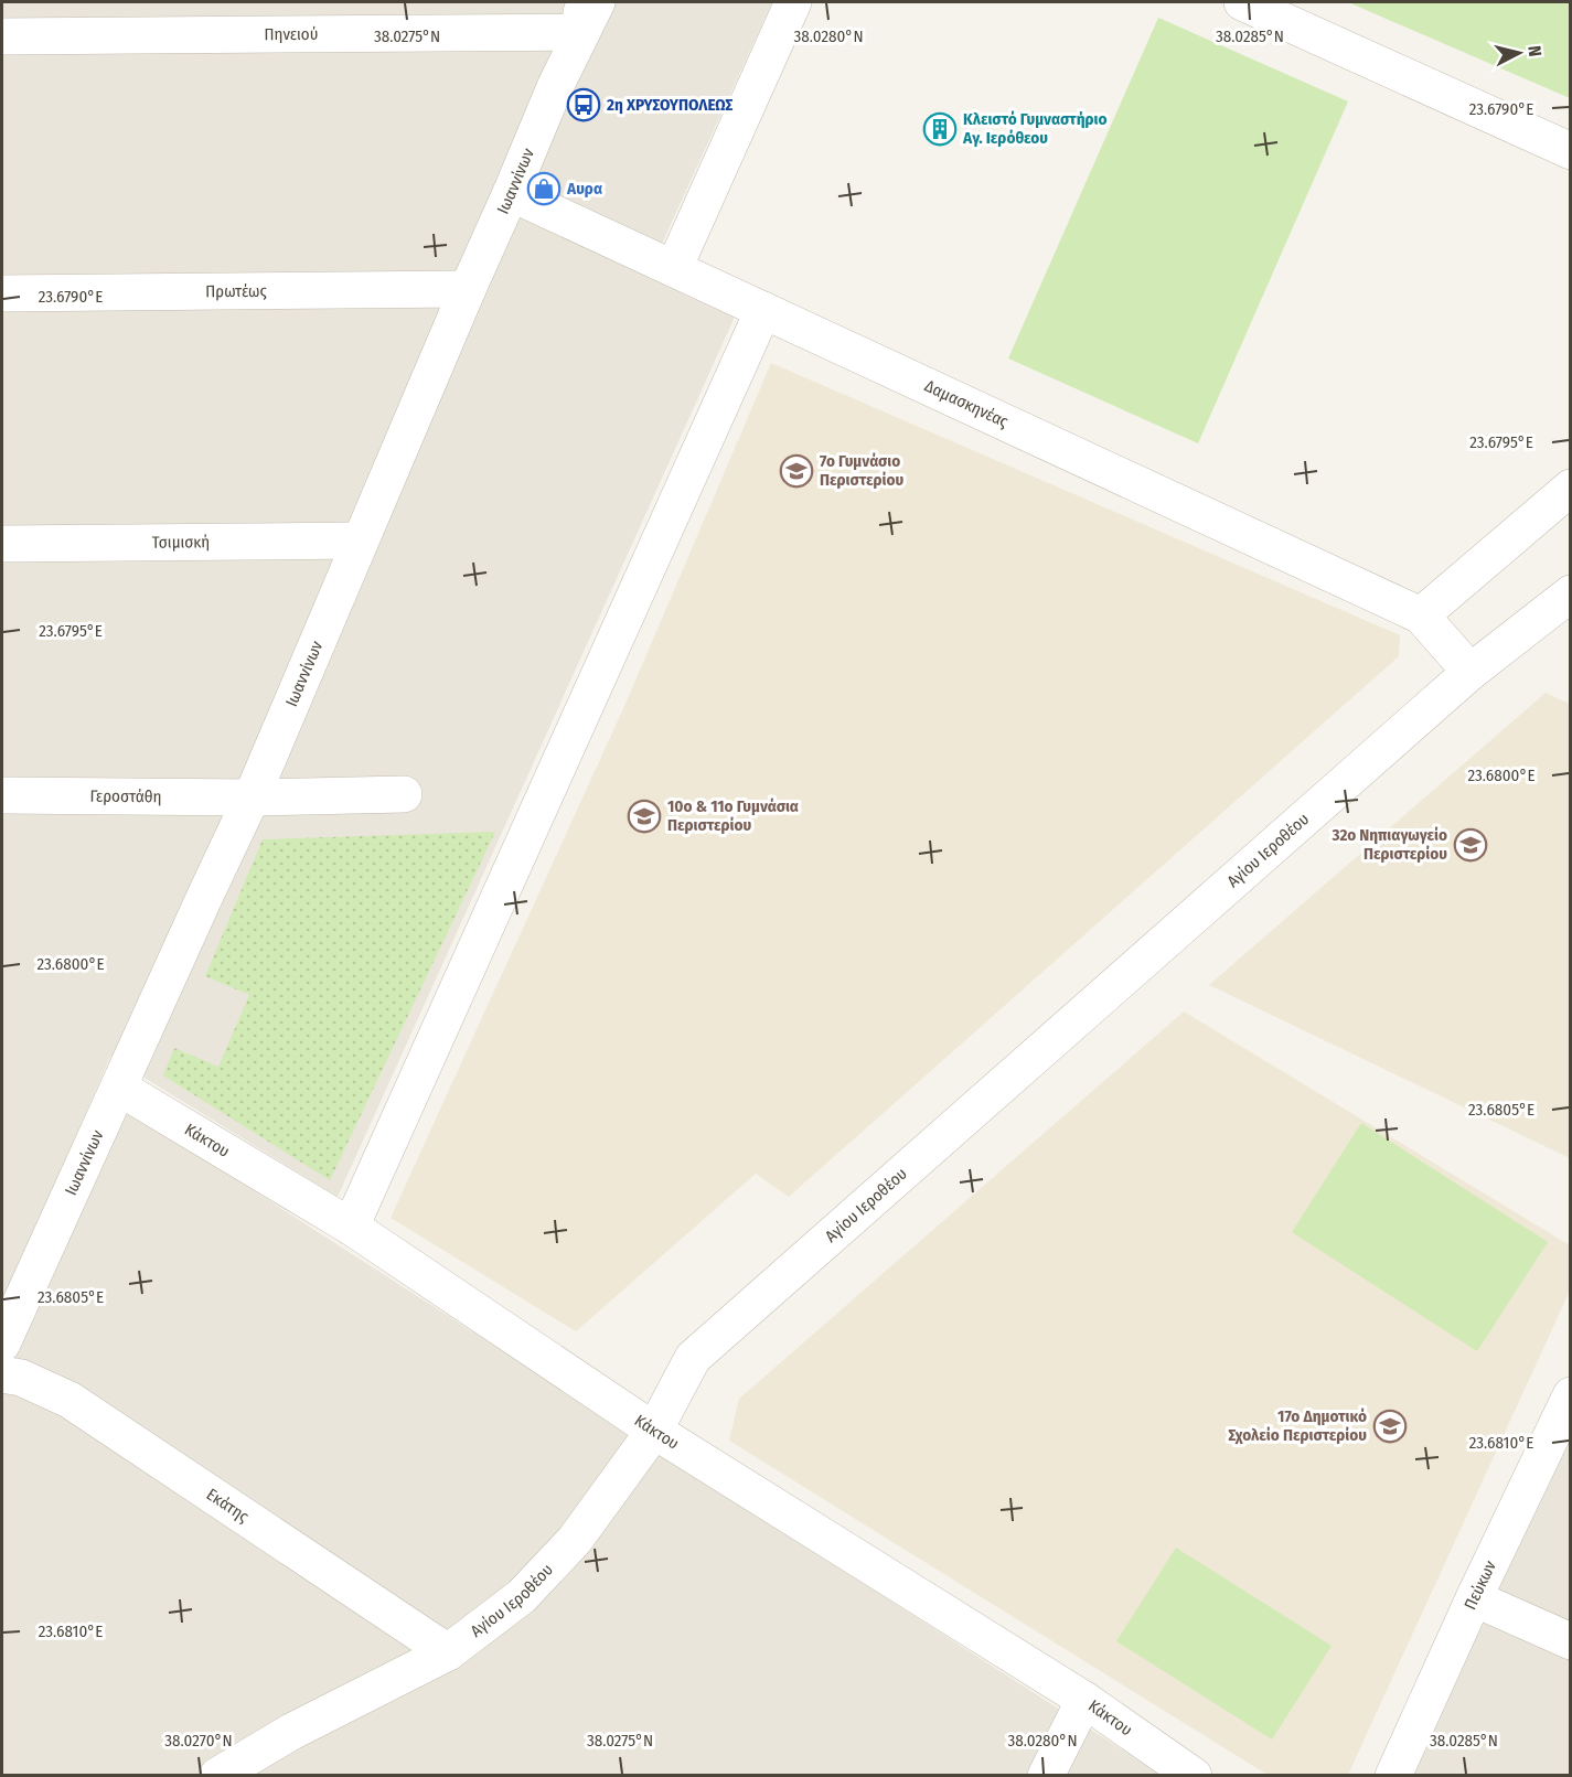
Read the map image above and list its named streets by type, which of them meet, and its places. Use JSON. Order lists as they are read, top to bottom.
{
  "streets": {
    "street": [
      "Πηνειού",
      "Ιωαννίνων",
      "Πρωτέως",
      "Δαμασκηνέας",
      "Τσιμισκή",
      "Γεροστάθη",
      "Αγίου Ιεροθέου",
      "Κάκτου",
      "Εκάτης",
      "Πεύκων"
    ]
  },
  "crossings": [
    ["Πηνειού", "Ιωαννίνων"],
    ["Ιωαννίνων", "Πρωτέως"],
    ["Ιωαννίνων", "Δαμασκηνέας"],
    ["Ιωαννίνων", "Τσιμισκή"],
    ["Ιωαννίνων", "Γεροστάθη"],
    ["Ιωαννίνων", "Κάκτου"],
    ["Αγίου Ιεροθέου", "Κάκτου"],
    ["Αγίου Ιεροθέου", "Εκάτης"]
  ],
  "places": {
    "bus stop": ["2η ΧΡΥΣΟΥΠΟΛΕΩΣ"],
    "building": ["Κλειστό Γυμναστήριο Αγ. Ιερόθεου"],
    "shop": ["Αυρα"],
    "school or university": [
      "7ο Γυμνάσιο Περιστερίου",
      "10ο & 11ο Γυμνάσια Περιστερίου",
      "32ο Νηπιαγωγείο Περιστερίου",
      "17ο Δημοτικό Σχολείο Περιστερίου"
    ]
  },
  "north": "right",
  "coordinates": [
    "38.0275°N",
    "38.0280°N",
    "38.0285°N",
    "23.6790°E",
    "23.6795°E",
    "23.6800°E",
    "23.6805°E",
    "23.6810°E",
    "38.0270°N"
  ]
}
